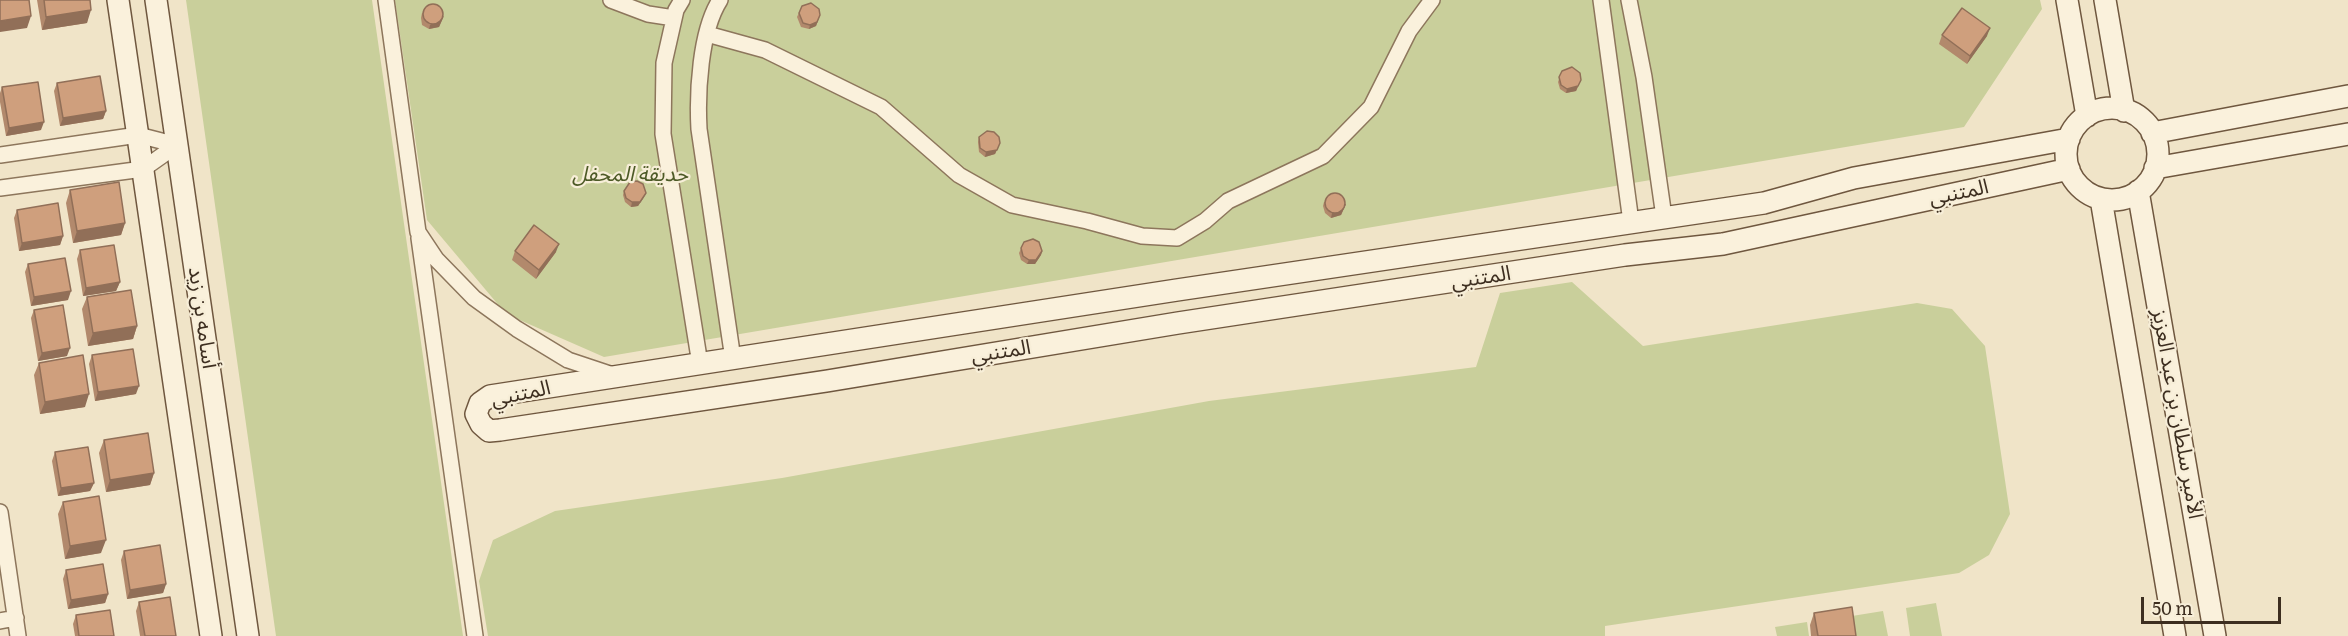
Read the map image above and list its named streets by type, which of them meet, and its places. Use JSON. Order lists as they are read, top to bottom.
{
  "streets": {
    "street": ["المتنبي", "أسامه بن زيد", "الأمير سلطان بن عبد العزيز"]
  },
  "crossings": [
    ["المتنبي", "الأمير سلطان بن عبد العزيز"]
  ],
  "parks": ["حديقة المحفل"],
  "scale_bar": "50 m"
}
